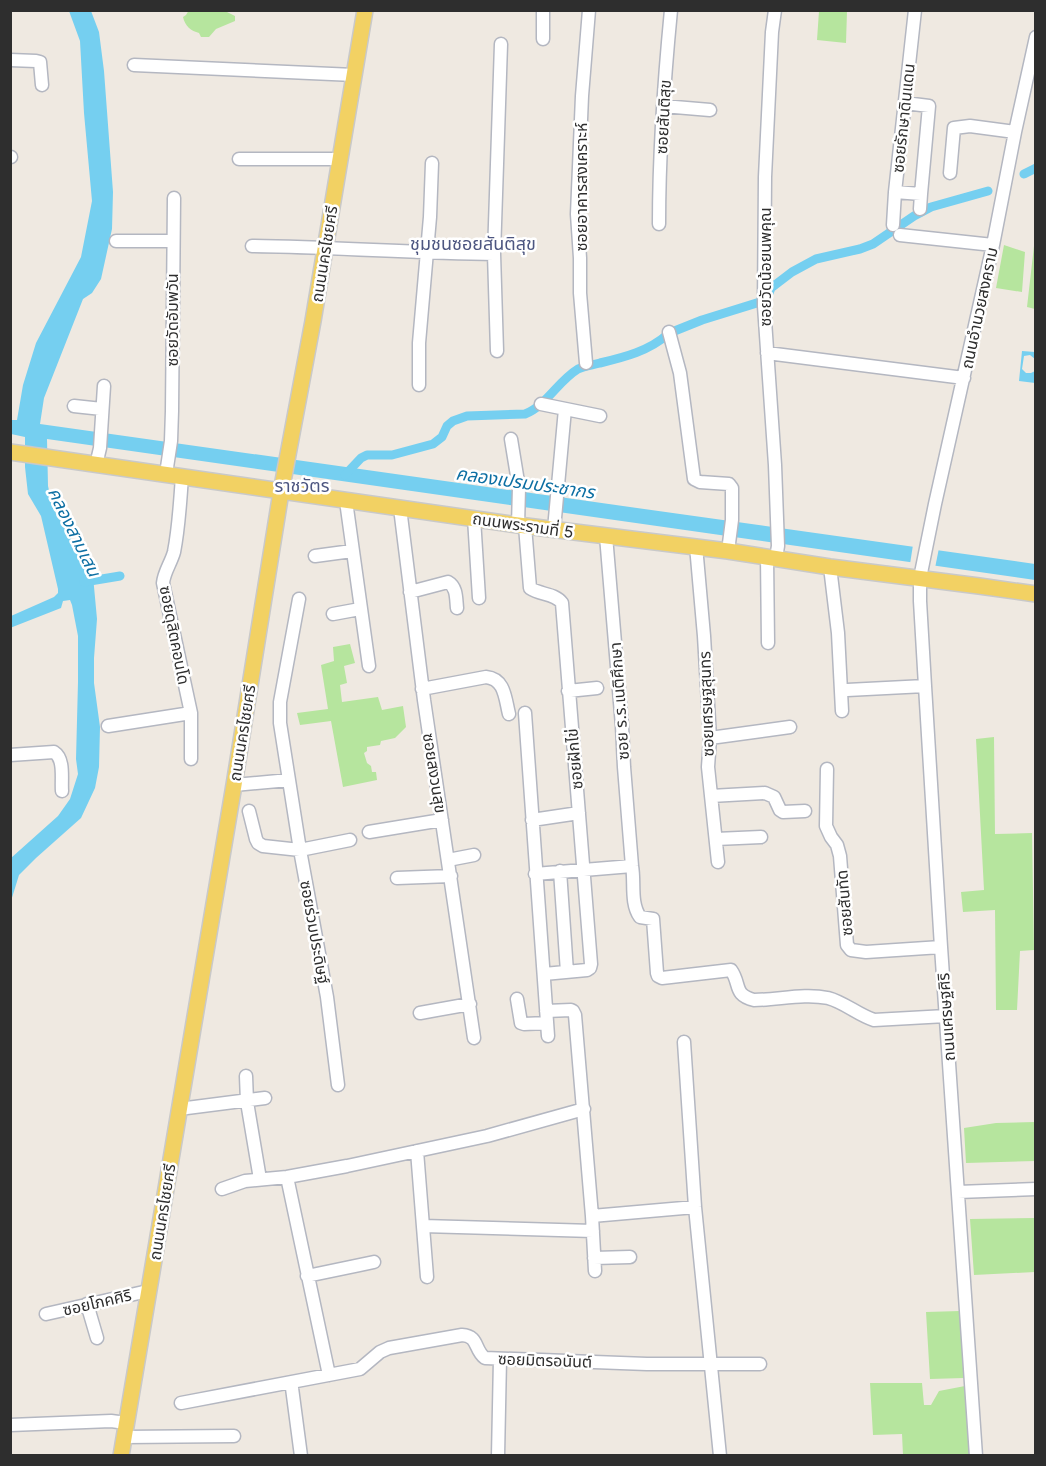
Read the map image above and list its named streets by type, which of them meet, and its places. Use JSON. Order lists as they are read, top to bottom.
{
  "streets": {
    "main road": ["ถนนนครไชยศรี", "ถนนพระรามที่ 5"],
    "street": [
      "ซอยสันติสุข",
      "ซอยรักษาดินแดน",
      "ซอยอาคารสงเคราะห์",
      "ซอยวัดน้อยนพคุณ",
      "ถนนอำนวยสงคราม",
      "ซอยวัดอัมพวัน",
      "ซอยดุสิตคอนโด",
      "ซอย ร.ร.เนติศึกษา",
      "ซอยเศรษฐสุนทร",
      "ซอยฝักไข่",
      "ซอยสงวนสุข",
      "ซอยสันทัด",
      "ซอยร่วมประดิษฐ์",
      "ถนนเศรษฐศิริ",
      "ซอยโภคศิริ",
      "ซอยมิตรอนันต์"
    ]
  },
  "crossings": [
    ["ซอยรักษาดินแดน", "ถนนอำนวยสงคราม"],
    ["ถนนนครไชยศรี", "ถนนพระรามที่ 5"],
    ["ถนนนครไชยศรี", "ซอยโภคศิริ"],
    ["ซอยวัดน้อยนพคุณ", "ถนนพระรามที่ 5"],
    ["ถนนอำนวยสงคราม", "ถนนพระรามที่ 5"],
    ["ถนนอำนวยสงคราม", "ถนนเศรษฐศิริ"],
    ["ซอยวัดอัมพวัน", "ซอยดุสิตคอนโด"],
    ["ถนนพระรามที่ 5", "ซอยดุสิตคอนโด"],
    ["ถนนพระรามที่ 5", "ซอย ร.ร.เนติศึกษา"],
    ["ถนนพระรามที่ 5", "ซอยเศรษฐสุนทร"],
    ["ถนนพระรามที่ 5", "ซอยฝักไข่"],
    ["ถนนพระรามที่ 5", "ซอยสงวนสุข"],
    ["ถนนพระรามที่ 5", "ถนนเศรษฐศิริ"],
    ["ซอย ร.ร.เนติศึกษา", "ถนนเศรษฐศิริ"],
    ["ซอยสันทัด", "ถนนเศรษฐศิริ"]
  ],
  "districts": ["ชุมชนซอยสันติสุข", "ราชวัตร"],
  "water": ["คลองเปรมประชากร", "คลองสามเสน"]
}
